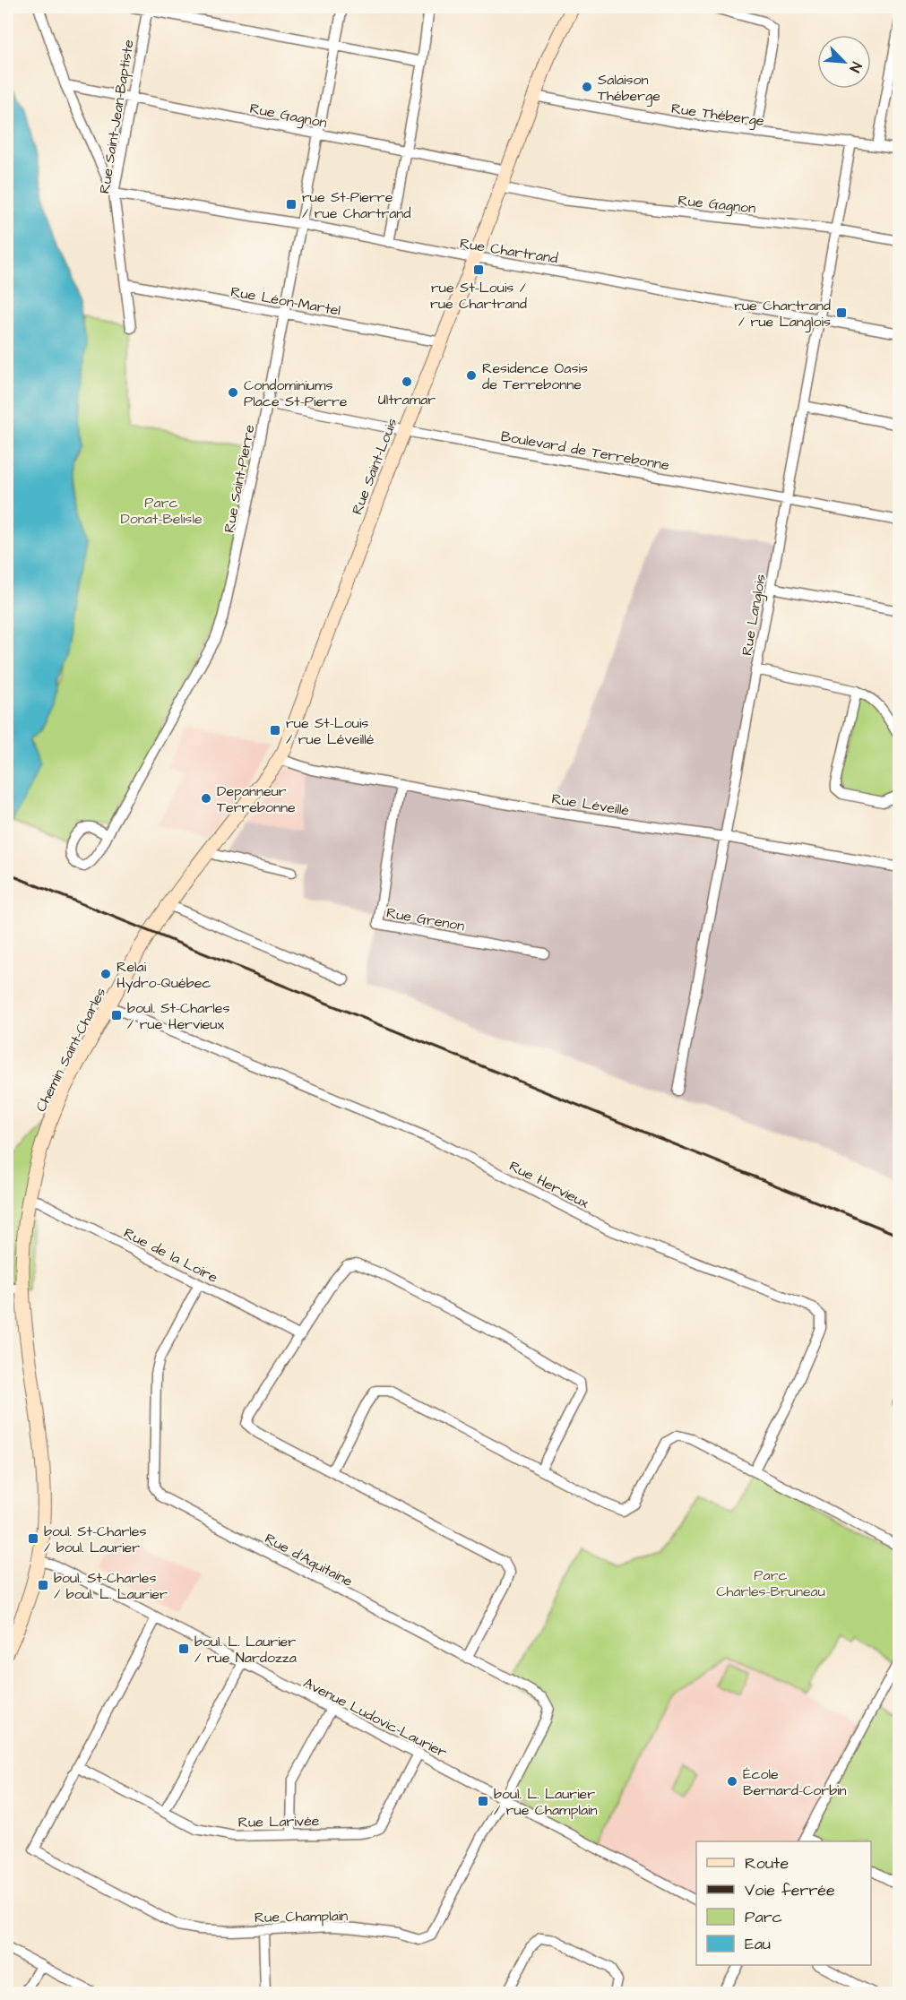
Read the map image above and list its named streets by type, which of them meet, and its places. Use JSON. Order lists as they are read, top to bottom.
{
  "streets": {
    "main road": ["Rue Saint-Louis", "Chemin Saint-Charles"],
    "street": [
      "Rue Théberge",
      "Rue Gagnon",
      "Rue Saint-Jean-Baptiste",
      "Rue Chartrand",
      "Rue Léon-Martel",
      "Boulevard de Terrebonne",
      "Rue Saint-Pierre",
      "Rue Langlois",
      "Rue Léveillé",
      "Rue Grenon",
      "Rue Hervieux",
      "Rue de la Loire",
      "Rue d'Aquitaine",
      "Avenue Ludovic-Laurier",
      "Rue Larivée",
      "Rue Champlain"
    ]
  },
  "crossings": [
    ["Rue Théberge", "Rue Saint-Louis"],
    ["Rue Théberge", "Rue Langlois"],
    ["Rue Gagnon", "Rue Saint-Jean-Baptiste"],
    ["Rue Gagnon", "Rue Saint-Louis"],
    ["Rue Gagnon", "Rue Saint-Pierre"],
    ["Rue Gagnon", "Rue Langlois"],
    ["Rue Saint-Jean-Baptiste", "Rue Chartrand"],
    ["Rue Saint-Jean-Baptiste", "Rue Léon-Martel"],
    ["Rue Chartrand", "Rue Saint-Louis"],
    ["Rue Chartrand", "Rue Saint-Pierre"],
    ["Rue Chartrand", "Rue Langlois"],
    ["Rue Léon-Martel", "Rue Saint-Louis"],
    ["Rue Léon-Martel", "Rue Saint-Pierre"],
    ["Boulevard de Terrebonne", "Rue Saint-Louis"],
    ["Boulevard de Terrebonne", "Rue Saint-Pierre"],
    ["Boulevard de Terrebonne", "Rue Langlois"],
    ["Rue Saint-Louis", "Rue Léveillé"],
    ["Rue Saint-Louis", "Chemin Saint-Charles"],
    ["Rue Langlois", "Rue Léveillé"],
    ["Rue Léveillé", "Rue Grenon"],
    ["Chemin Saint-Charles", "Rue Hervieux"],
    ["Chemin Saint-Charles", "Rue de la Loire"],
    ["Chemin Saint-Charles", "Avenue Ludovic-Laurier"],
    ["Rue de la Loire", "Rue d'Aquitaine"],
    ["Rue d'Aquitaine", "Avenue Ludovic-Laurier"],
    ["Rue d'Aquitaine", "Rue Champlain"],
    ["Avenue Ludovic-Laurier", "Rue Larivée"],
    ["Avenue Ludovic-Laurier", "Rue Champlain"],
    ["Rue Larivée", "Rue Champlain"]
  ],
  "parks": ["Parc Donat-Belisle", "Parc Charles-Bruneau"],
  "places": {
    "other": [
      "Salaison Théberge",
      "Residence Oasis de Terrebonne",
      "Ultramar",
      "Condominiums Place St-Pierre",
      "Depanneur Terrebonne",
      "Relai Hydro-Québec",
      "École Bernard-Corbin"
    ],
    "transit": [
      "rue St-Pierre / rue Chartrand",
      "rue St-Louis / rue Chartrand",
      "rue Chartrand / rue Langlois",
      "rue St-Louis / rue Léveillé",
      "boul. St-Charles / rue Hervieux",
      "boul. St-Charles / boul. Laurier",
      "boul. St-Charles / boul. L. Laurier",
      "boul. L. Laurier / rue Nardozza",
      "boul. L. Laurier / rue Champlain"
    ]
  },
  "legend": [
    "Route",
    "Voie ferrée",
    "Parc",
    "Eau"
  ],
  "north": "bottom right"
}
